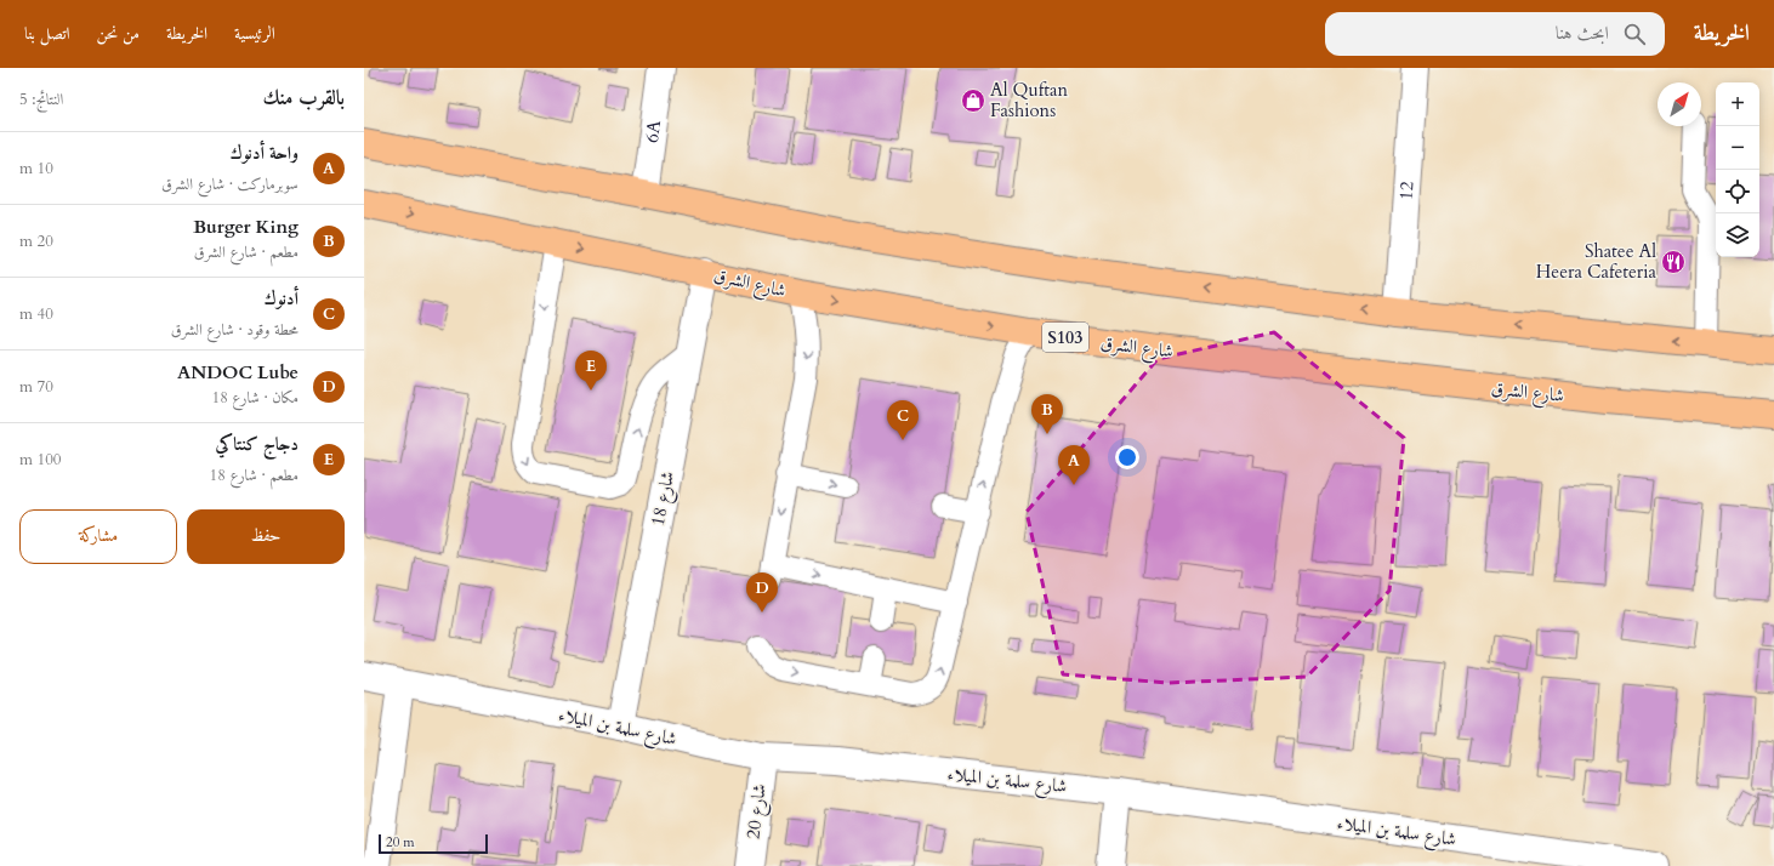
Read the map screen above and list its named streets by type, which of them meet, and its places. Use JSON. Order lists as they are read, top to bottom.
{
  "streets": {
    "main road": ["شارع الشرق", "S103"],
    "street": [
      "6A",
      "12",
      "شارع 18",
      "شارع سلمة بن الميلاء",
      "شارع 20"
    ]
  },
  "crossings": [
    ["شارع الشرق", "شارع 18"],
    ["شارع 18", "شارع سلمة بن الميلاء"],
    ["شارع سلمة بن الميلاء", "شارع 20"]
  ],
  "places": {
    "shop": ["Al Quftan Fashions"],
    "restaurant": ["Shatee Al Heera Cafeteria"]
  },
  "scale_bar": "20 m",
  "north": "top right",
  "page": {
    "header": "الخريطة",
    "search": "ابحث هنا",
    "nav": [
      "الرئيسية",
      "الخريطة",
      "من نحن",
      "اتصل بنا"
    ],
    "heading": ["بالقرب منك", "النتائج: 5"],
    "map_buttons": ["+", "−"],
    "list": [
      {
        "mark": "A",
        "name": "واحة أدنوك",
        "note": "سوبرماركت · شارع الشرق",
        "value": "10 m"
      },
      {
        "mark": "B",
        "name": "Burger King",
        "note": "مطعم · شارع الشرق",
        "value": "20 m"
      },
      {
        "mark": "C",
        "name": "أدنوك",
        "note": "محطة وقود · شارع الشرق",
        "value": "40 m"
      },
      {
        "mark": "D",
        "name": "ANDOC Lube",
        "note": "مكان · شارع 18",
        "value": "70 m"
      },
      {
        "mark": "E",
        "name": "دجاج كنتاكي",
        "note": "مطعم · شارع 18",
        "value": "100 m"
      }
    ],
    "pins": [
      "E",
      "B",
      "C",
      "A",
      "D"
    ],
    "buttons": ["حفظ", "مشاركة"],
    "scale": "20 m"
  }
}
